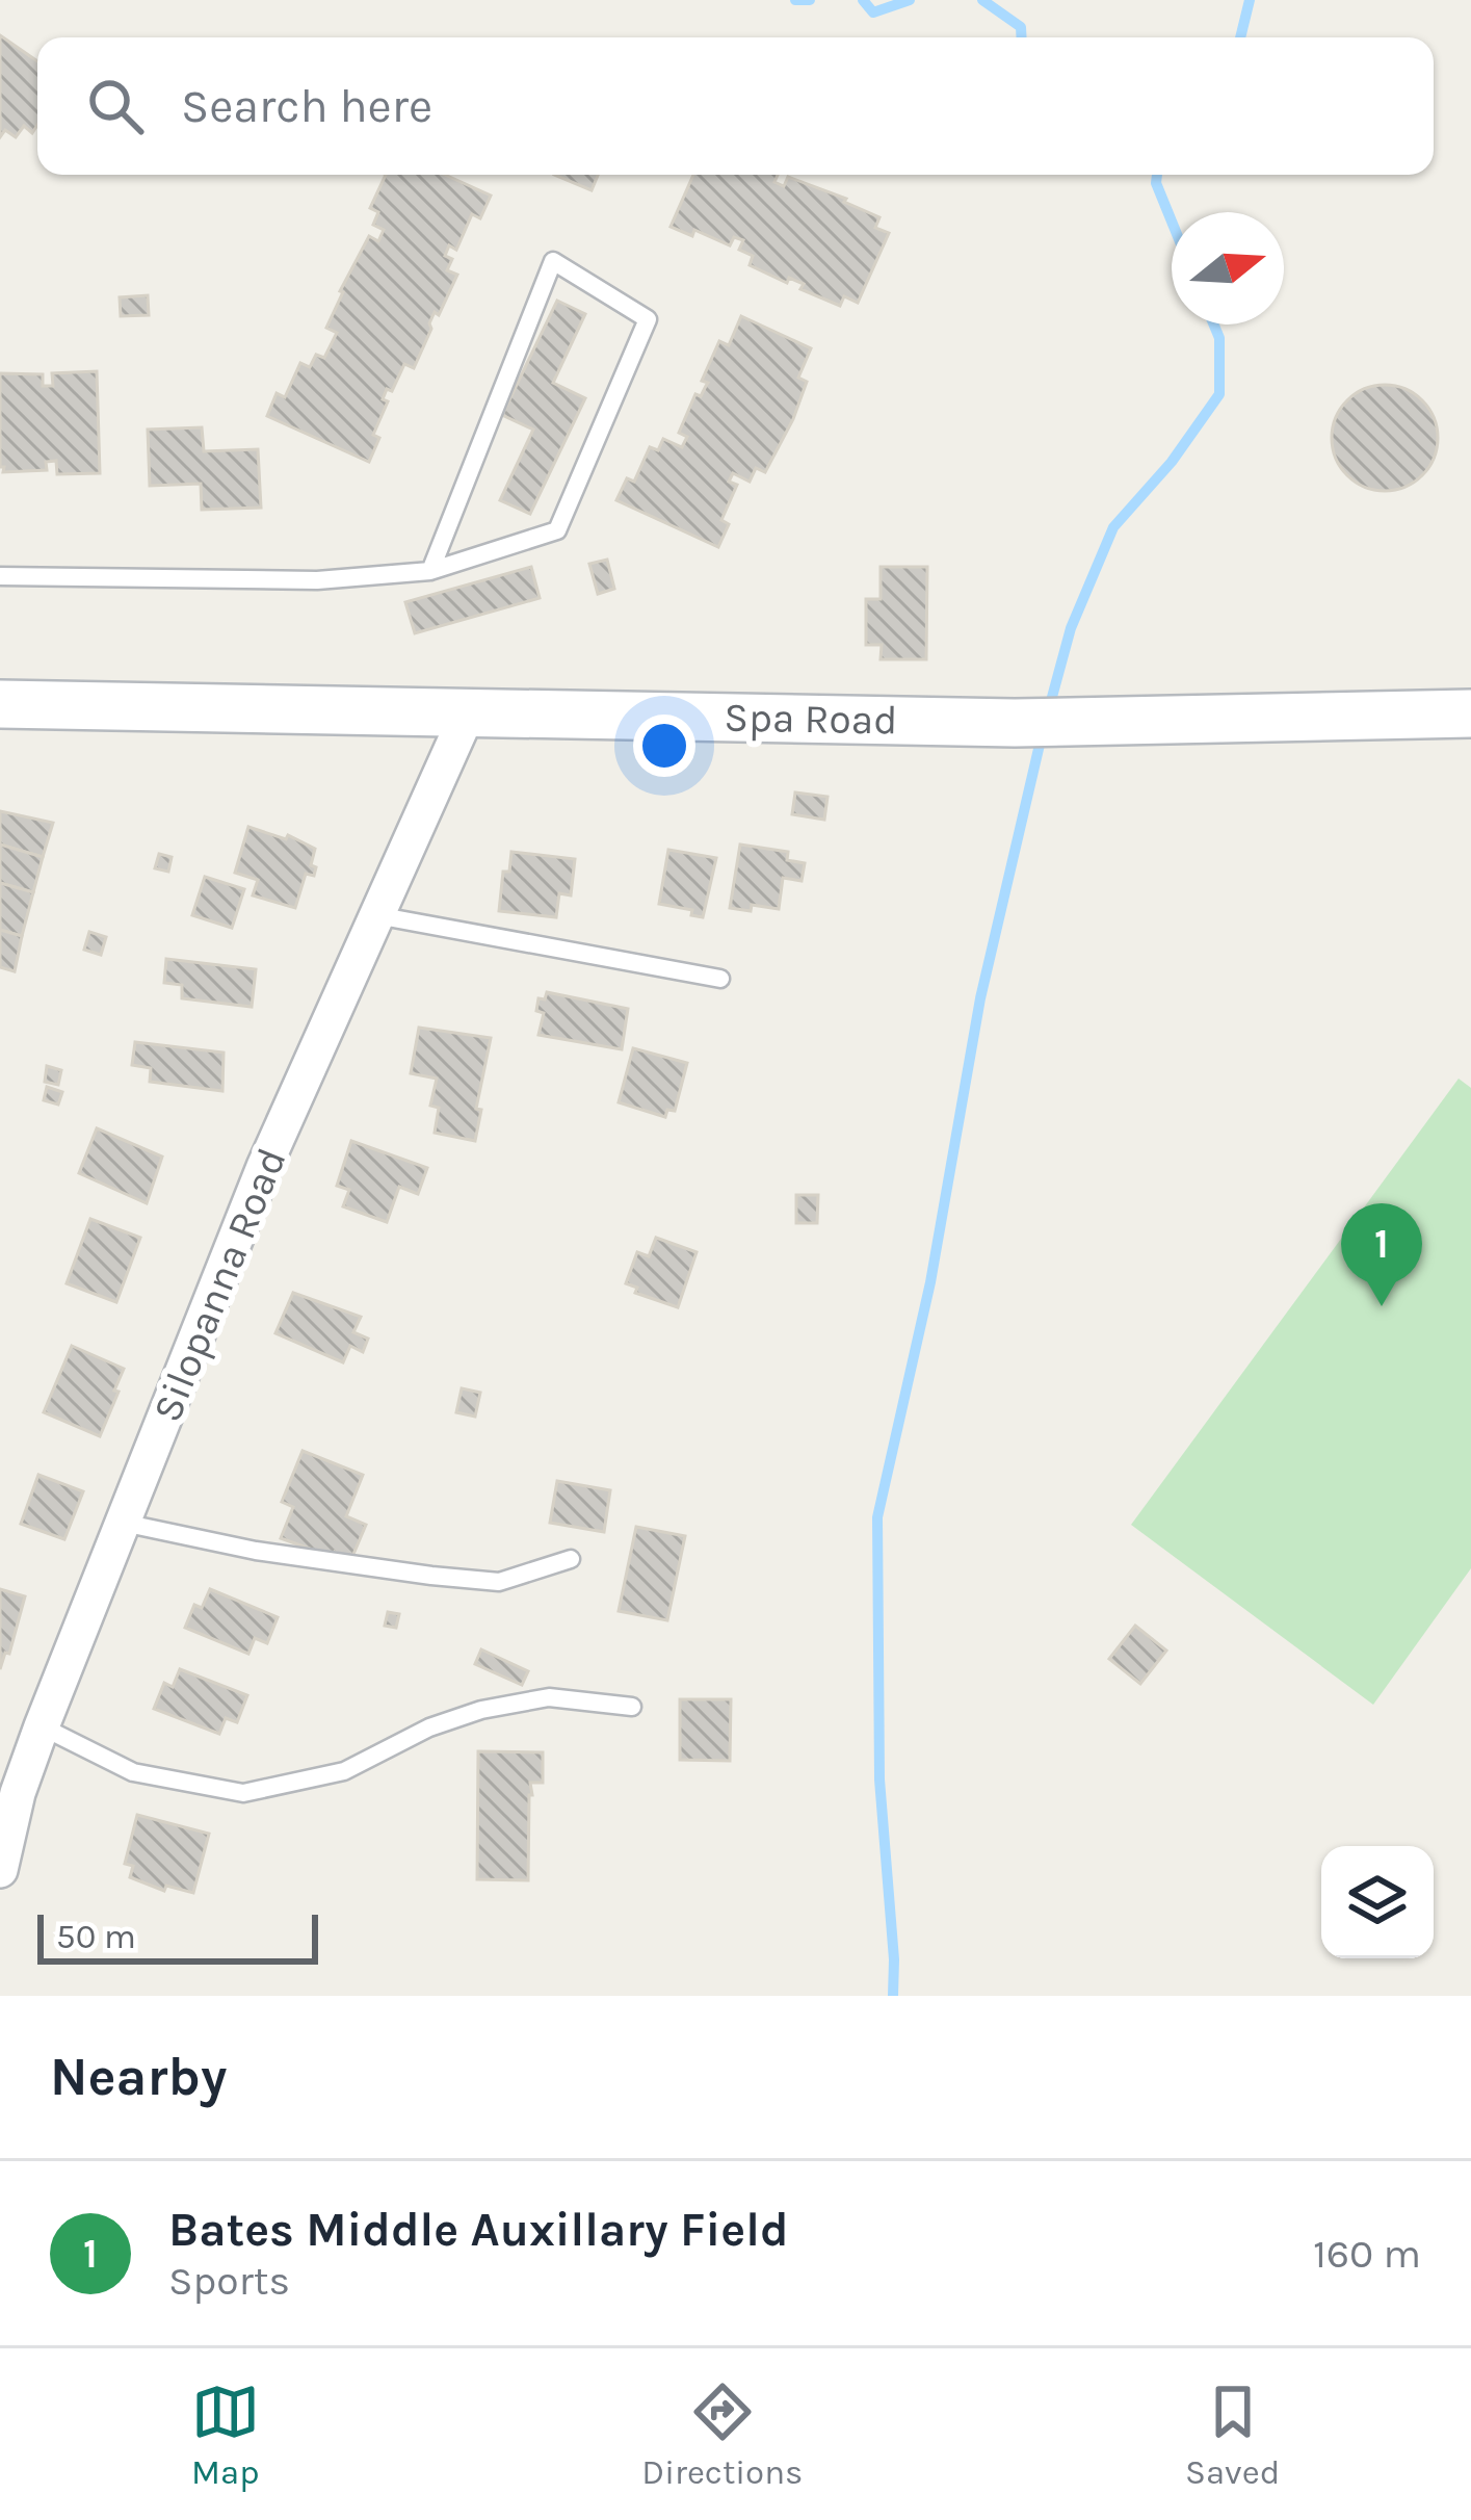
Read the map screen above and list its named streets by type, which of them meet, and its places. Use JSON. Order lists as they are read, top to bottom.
{
  "streets": {
    "main road": ["Spa Road"],
    "street": ["Silopanna Road"]
  },
  "crossings": [
    ["Spa Road", "Silopanna Road"]
  ],
  "scale_bar": "50 m",
  "north": "right",
  "page": {
    "search": "Search here",
    "pins": "1",
    "scale": "50 m",
    "heading": "Nearby",
    "list": [
      {
        "mark": "1",
        "name": "Bates Middle Auxillary Field",
        "note": "Sports",
        "value": "160 m"
      }
    ],
    "nav": ["Map", "Directions", "Saved"]
  }
}
